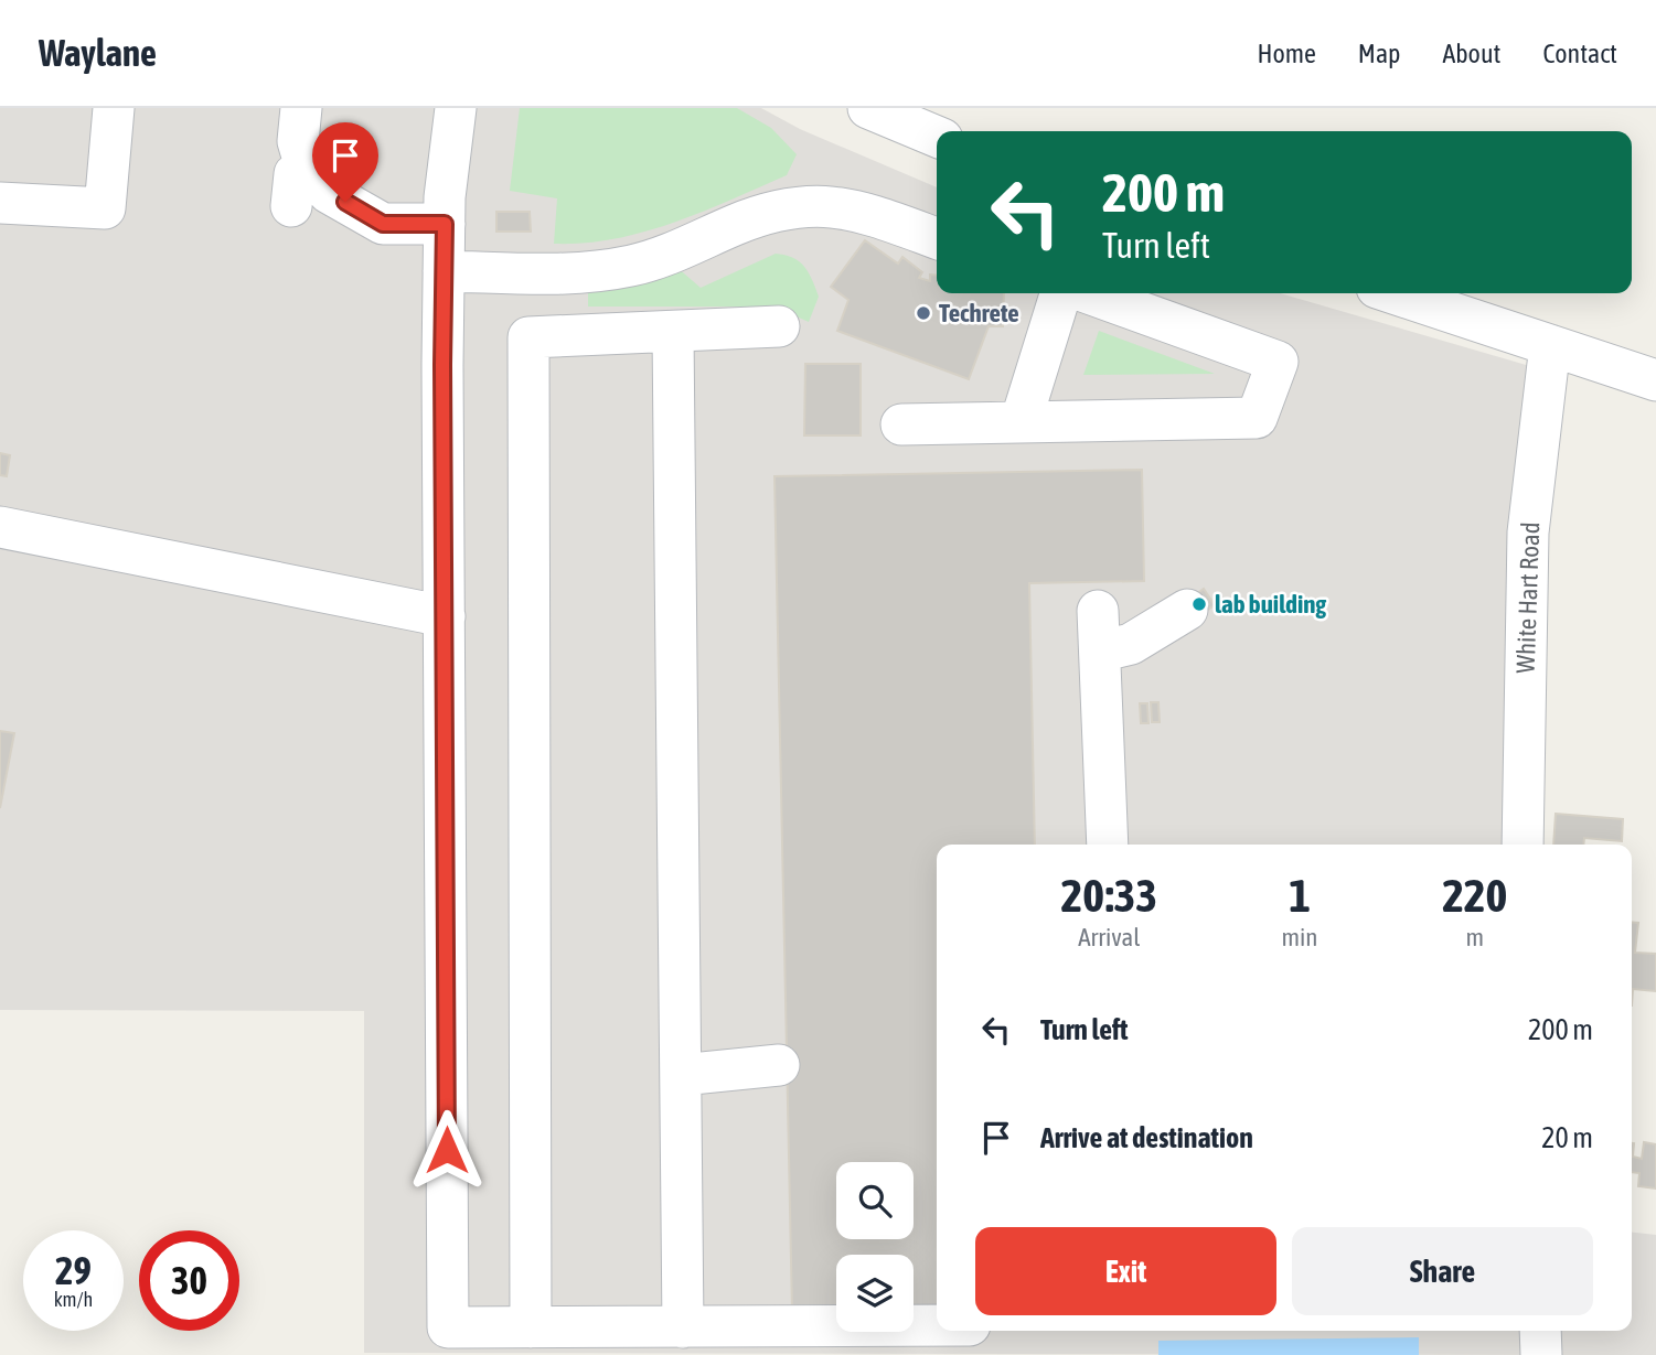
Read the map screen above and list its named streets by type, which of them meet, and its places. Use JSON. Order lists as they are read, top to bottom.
{
  "streets": {
    "street": ["White Hart Road"]
  },
  "places": ["Techrete", "lab building"],
  "page": {
    "header": "Waylane",
    "nav": [
      "Home",
      "Map",
      "About",
      "Contact"
    ],
    "turn": ["200 m", "Turn left"],
    "eta": [
      "20:33",
      "Arrival",
      "1",
      "min",
      "220",
      "m"
    ],
    "list": [
      {
        "name": "Turn left",
        "value": "200 m"
      },
      {
        "name": "Arrive at destination",
        "value": "20 m"
      }
    ],
    "buttons": ["Exit", "Share"],
    "speed": "29 km/h",
    "limit": "30"
  }
}
